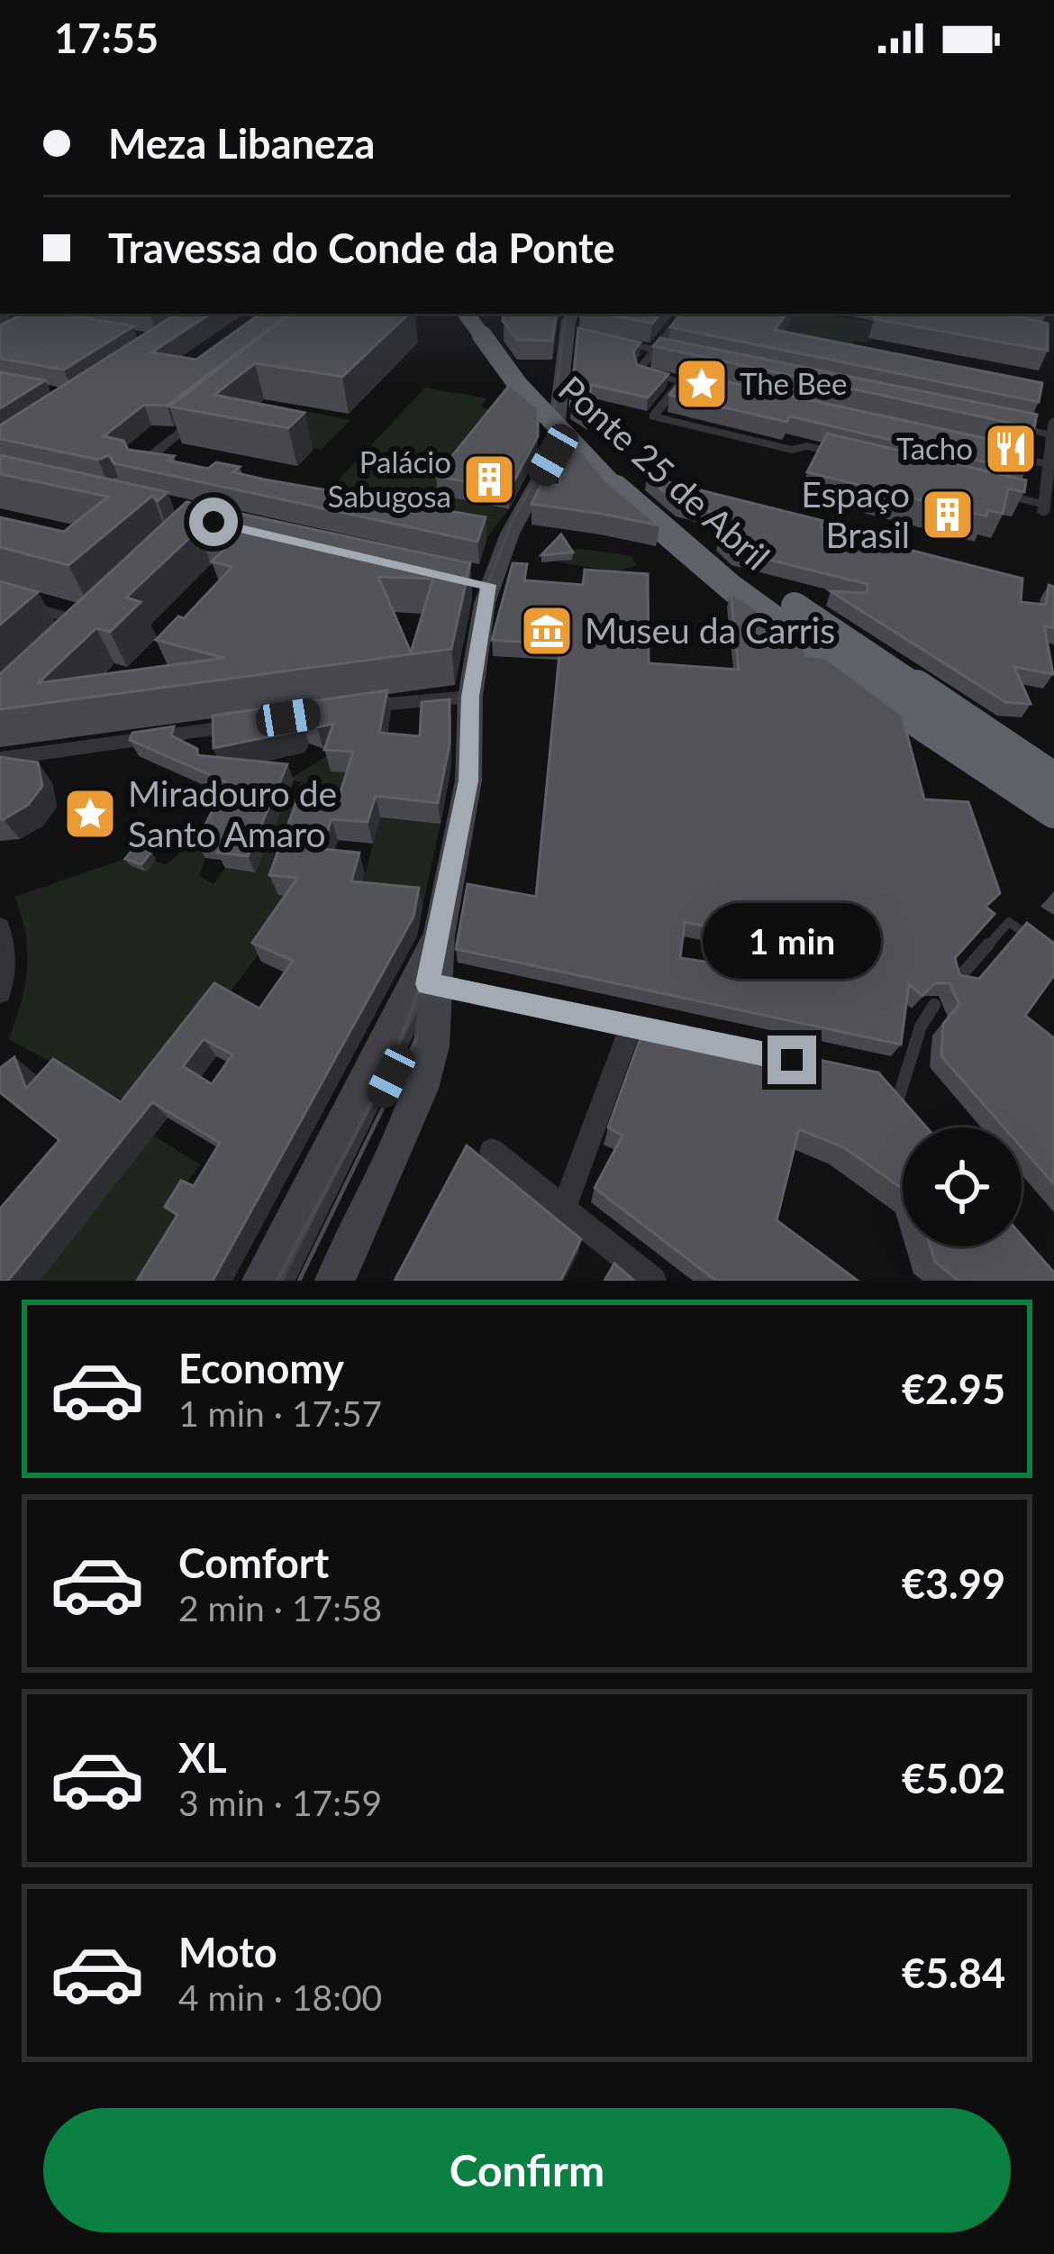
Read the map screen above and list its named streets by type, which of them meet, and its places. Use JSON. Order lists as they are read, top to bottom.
{
  "streets": {
    "highway": ["Ponte 25 de Abril"]
  },
  "places": {
    "place": ["The Bee", "Miradouro de Santo Amaro"],
    "restaurant": ["Tacho"],
    "building": ["Palácio Sabugosa", "Espaço Brasil"],
    "museum": ["Museu da Carris"]
  },
  "page": {
    "status": "17:55",
    "banner": ["Meza Libaneza", "Travessa do Conde da Ponte"],
    "bubble": "1 min",
    "list": [
      {
        "name": "Economy",
        "note": "1 min · 17:57",
        "value": "€2.95"
      },
      {
        "name": "Comfort",
        "note": "2 min · 17:58",
        "value": "€3.99"
      },
      {
        "name": "XL",
        "note": "3 min · 17:59",
        "value": "€5.02"
      },
      {
        "name": "Moto",
        "note": "4 min · 18:00",
        "value": "€5.84"
      }
    ],
    "buttons": "Confirm"
  }
}
